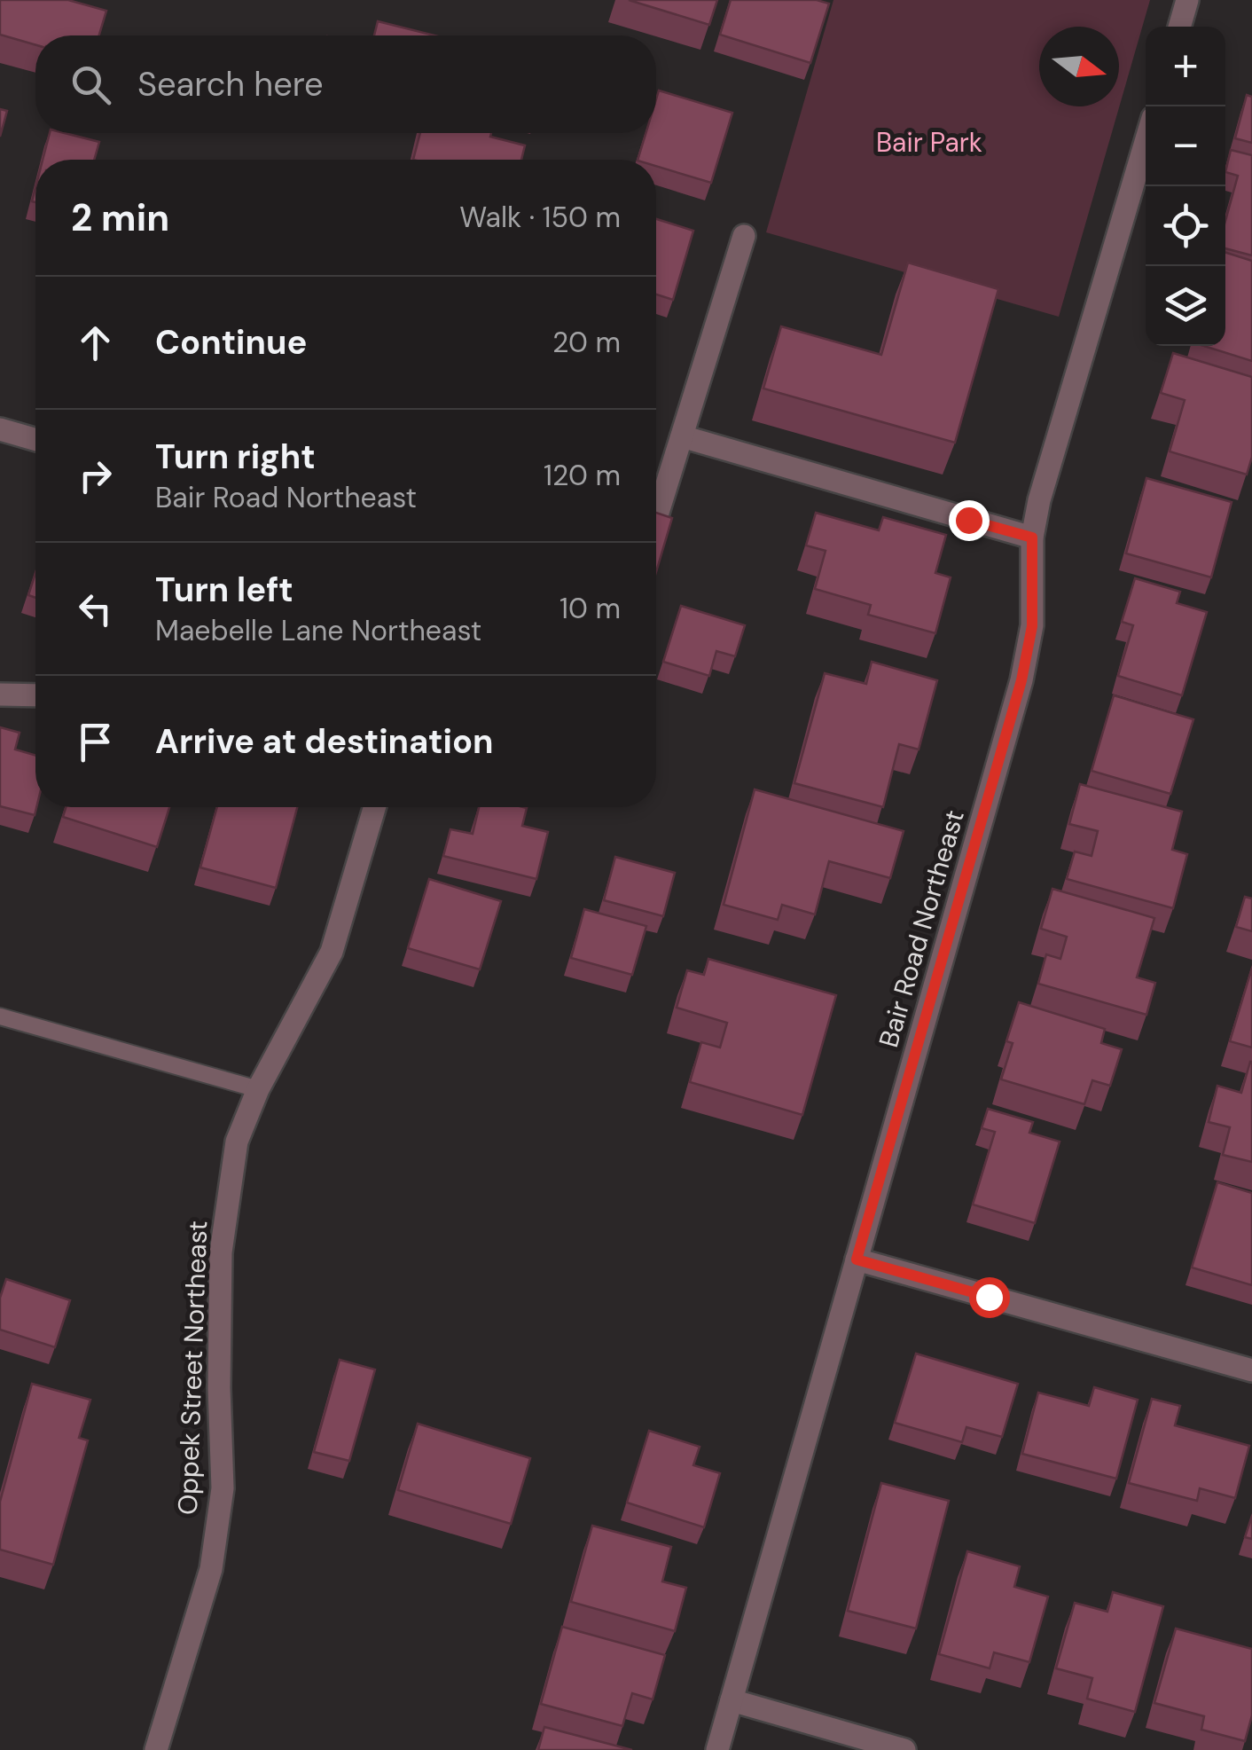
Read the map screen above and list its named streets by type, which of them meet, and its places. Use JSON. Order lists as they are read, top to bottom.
{
  "streets": {
    "street": ["Bair Road Northeast", "Oppek Street Northeast"]
  },
  "parks": ["Bair Park"],
  "north": "right",
  "page": {
    "map_buttons": ["+", "−"],
    "search": "Search here",
    "heading": ["2 min", "Walk · 150 m"],
    "list": [
      ["Continue", "20 m"],
      ["Turn right", "Bair Road Northeast", "120 m"],
      ["Turn left", "Maebelle Lane Northeast", "10 m"],
      "Arrive at destination"
    ]
  }
}
